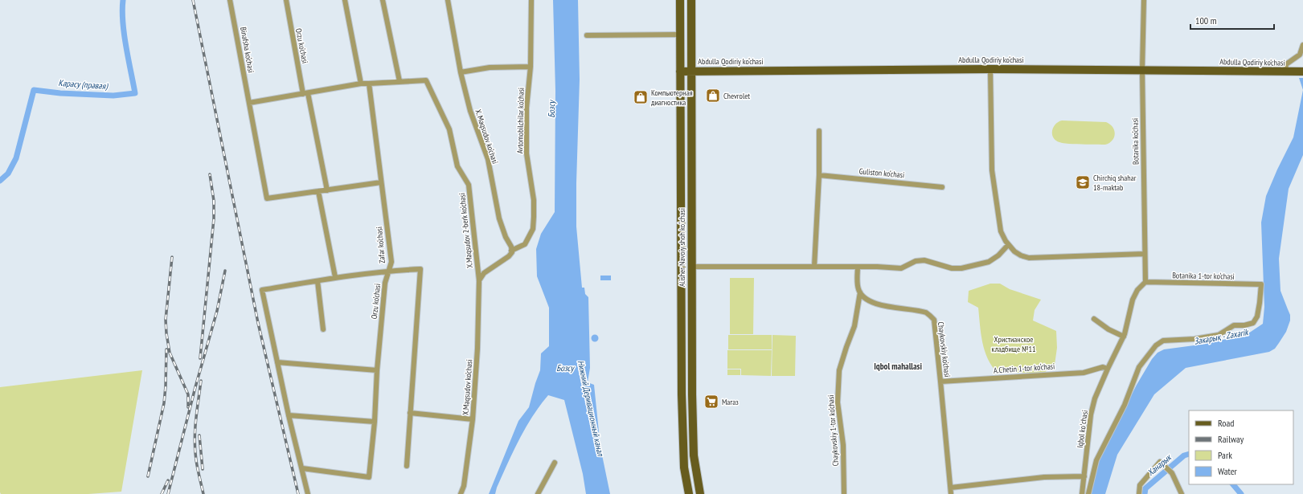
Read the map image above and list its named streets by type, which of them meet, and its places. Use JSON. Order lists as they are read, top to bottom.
{
  "streets": {
    "main road": ["Abdulla Qodiriy ko‘chasi", "Alisher Navoiy shoh koʻchasi"],
    "street": [
      "Orzu ko‘chasi",
      "Binafsha ko‘chasi",
      "Avtomobilchilar ko‘chasi",
      "X. Maqsudov ko‘chasi",
      "Botanika ko‘chasi",
      "Guliston ko‘chasi",
      "X.Maqsudov 2-berk ko‘chasi",
      "Zafar ko‘chasi",
      "Botanika 1-tor ko‘chasi",
      "Chaykovskiy ko‘chasi",
      "A.Chetin 1-tor ko‘chasi",
      "X.Maqsudov ko‘chasi",
      "Iqbol koʻchasi",
      "Chaykovskiy 1-tor ko‘chasi"
    ]
  },
  "crossings": [
    ["Orzu ko‘chasi", "Zafar ko‘chasi"],
    ["Abdulla Qodiriy ko‘chasi", "Botanika ko‘chasi"],
    ["Abdulla Qodiriy ko‘chasi", "Alisher Navoiy shoh koʻchasi"],
    ["Avtomobilchilar ko‘chasi", "X. Maqsudov ko‘chasi"],
    ["Botanika ko‘chasi", "Botanika 1-tor ko‘chasi"],
    ["Botanika ko‘chasi", "Iqbol koʻchasi"],
    ["X.Maqsudov 2-berk ko‘chasi", "X.Maqsudov ko‘chasi"],
    ["Botanika 1-tor ko‘chasi", "Iqbol koʻchasi"],
    ["Chaykovskiy ko‘chasi", "A.Chetin 1-tor ko‘chasi"],
    ["Chaykovskiy ko‘chasi", "Chaykovskiy 1-tor ko‘chasi"],
    ["A.Chetin 1-tor ko‘chasi", "Iqbol koʻchasi"]
  ],
  "districts": ["Iqbol mahallasi"],
  "water": [
    "Карасу (правая)",
    "Бозсу",
    "Закарық - Zaxarik",
    "Нижний Деривационный канал",
    "Ханарык"
  ],
  "parks": ["Христианское кладбище №11"],
  "places": {
    "shop": ["Chevrolet", "Компьютерная диагностика"],
    "school or university": ["Chirchiq shahar 18-maktab"],
    "supermarket": ["Магаз"]
  },
  "legend": [
    "Road",
    "Railway",
    "Park",
    "Water"
  ],
  "scale_bar": "100 m"
}
